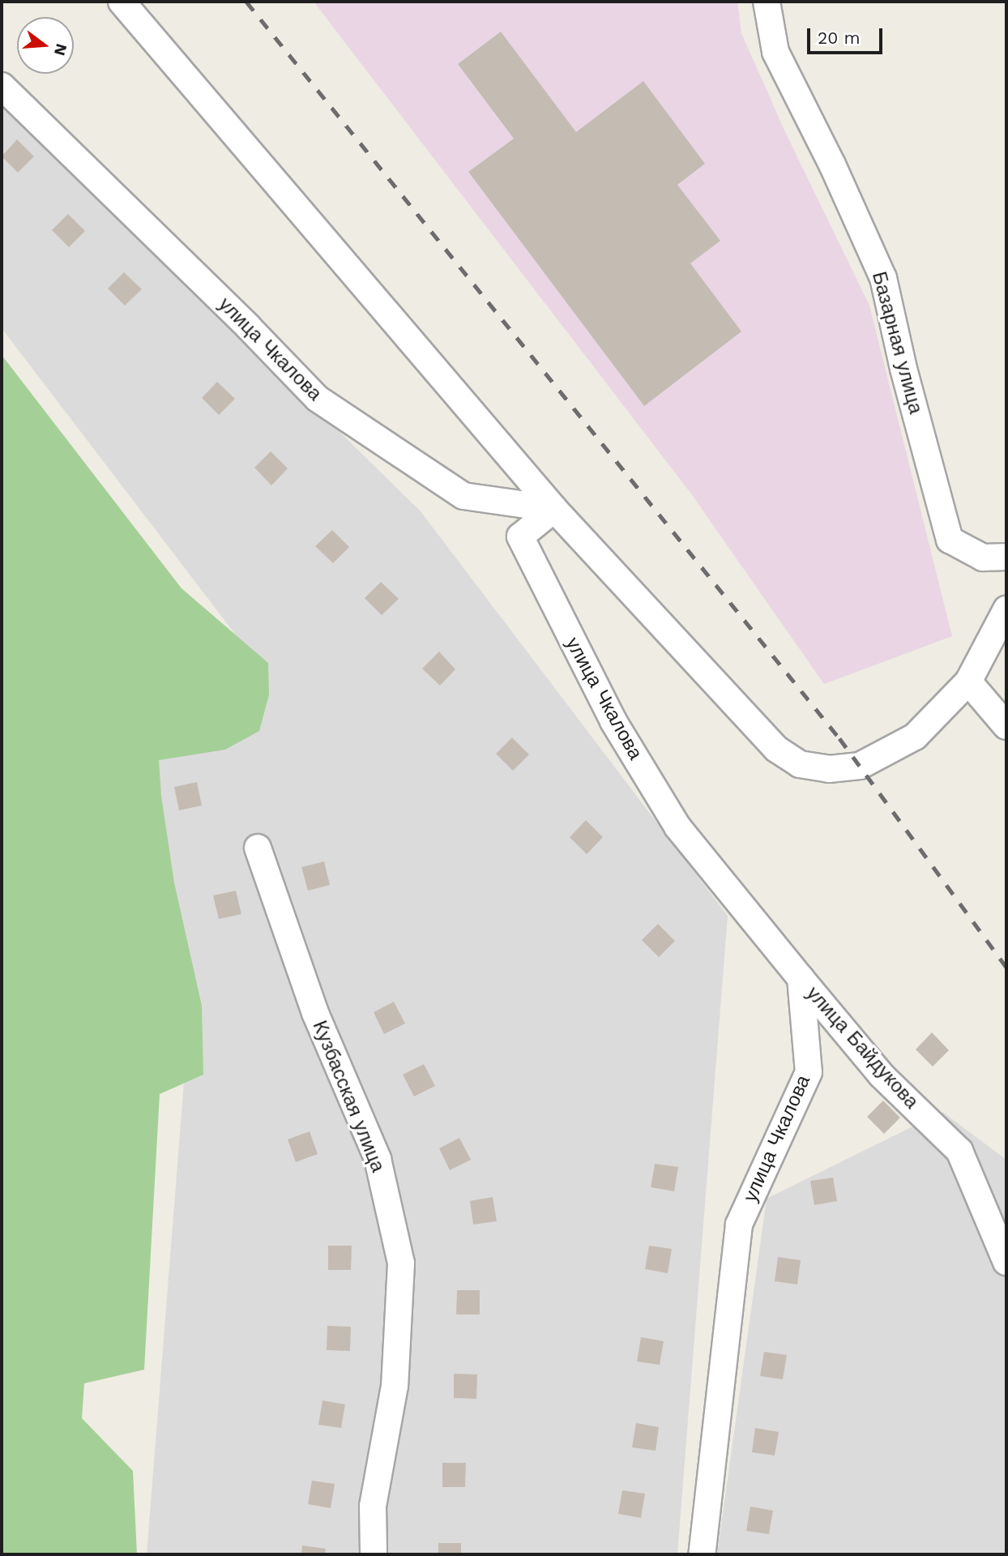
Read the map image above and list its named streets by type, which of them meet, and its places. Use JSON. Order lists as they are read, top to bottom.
{
  "streets": {
    "street": [
      "Базарная улица",
      "улица Чкалова",
      "улица Байдукова",
      "Кузбасская улица"
    ]
  },
  "crossings": [
    ["улица Чкалова", "улица Байдукова"]
  ],
  "scale_bar": "20 m",
  "north": "right"
}
